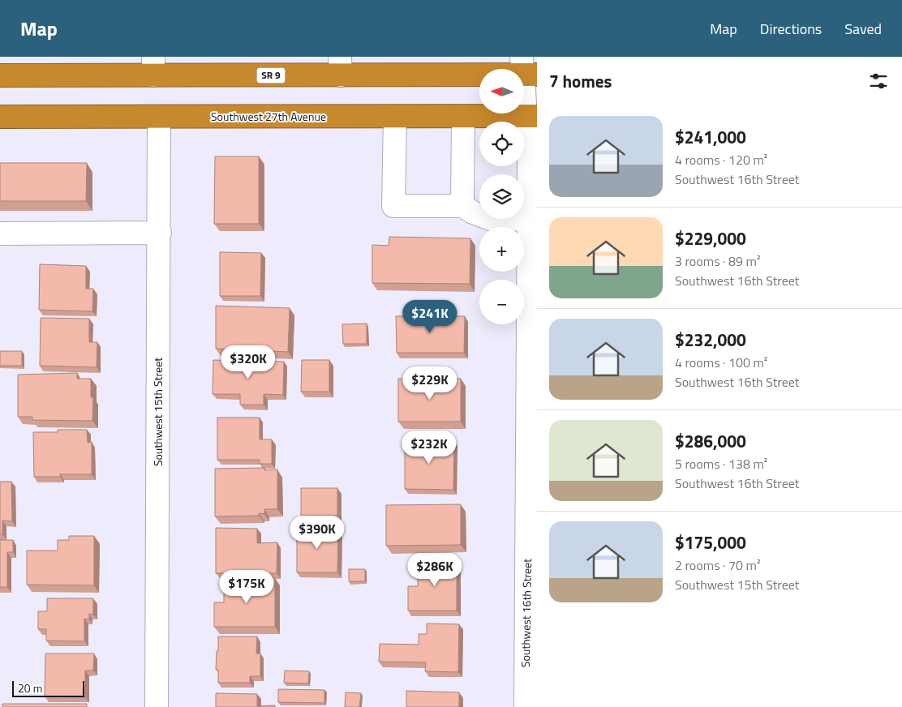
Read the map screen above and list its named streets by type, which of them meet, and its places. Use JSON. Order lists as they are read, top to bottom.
{
  "streets": {
    "highway": ["SR 9", "Southwest 27th Avenue"],
    "street": ["Southwest 15th Street", "Southwest 16th Street"]
  },
  "crossings": [
    ["SR 9", "Southwest 16th Street"],
    ["Southwest 27th Avenue", "Southwest 15th Street"],
    ["Southwest 27th Avenue", "Southwest 16th Street"]
  ],
  "scale_bar": "20 m",
  "north": "left",
  "page": {
    "header": "Map",
    "nav": ["Map", "Directions", "Saved"],
    "heading": "7 homes",
    "map_buttons": ["+", "−"],
    "list": [
      {
        "name": "$241,000",
        "note": "4 rooms · 120 m² · Southwest 16th Street"
      },
      {
        "name": "$229,000",
        "note": "3 rooms · 89 m² · Southwest 16th Street"
      },
      {
        "name": "$232,000",
        "note": "4 rooms · 100 m² · Southwest 16th Street"
      },
      {
        "name": "$286,000",
        "note": "5 rooms · 138 m² · Southwest 16th Street"
      },
      {
        "name": "$175,000",
        "note": "2 rooms · 70 m² · Southwest 15th Street"
      }
    ],
    "price": [
      "$241K",
      "$320K",
      "$229K",
      "$232K",
      "$390K",
      "$286K",
      "$175K"
    ],
    "scale": "20 m"
  }
}
